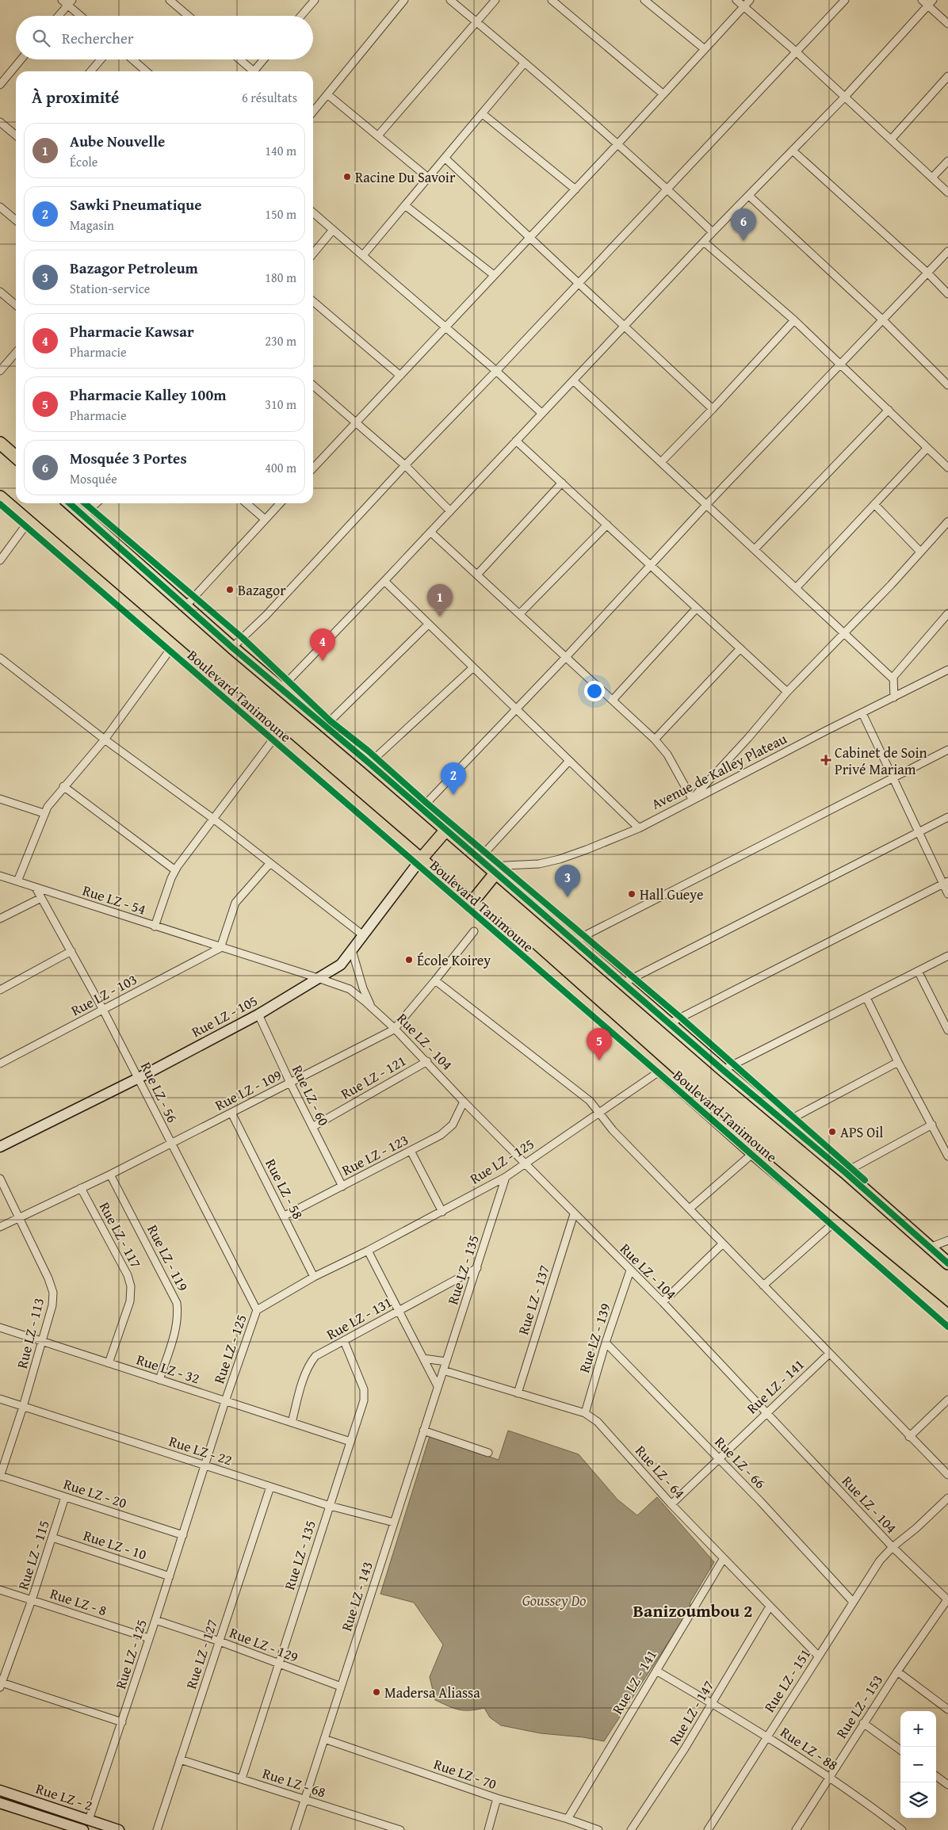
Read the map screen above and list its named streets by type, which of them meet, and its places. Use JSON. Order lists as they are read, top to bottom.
{
  "streets": {
    "main road": ["Boulevard Tanimoune", "Rue LZ - 105", "Rue LZ - 2"],
    "street": [
      "Avenue de Kalley Plateau",
      "Rue LZ - 54",
      "Rue LZ - 103",
      "Rue LZ - 104",
      "Rue LZ - 121",
      "Rue LZ - 109",
      "Rue LZ - 56",
      "Rue LZ - 60",
      "Rue LZ - 123",
      "Rue LZ - 125",
      "Rue LZ - 58",
      "Rue LZ - 117",
      "Rue LZ - 119",
      "Rue LZ - 135",
      "Rue LZ - 137",
      "Rue LZ - 131",
      "Rue LZ - 113",
      "Rue LZ - 139",
      "Rue LZ - 32",
      "Rue LZ - 141",
      "Rue LZ - 22",
      "Rue LZ - 66",
      "Rue LZ - 64",
      "Rue LZ - 20",
      "Rue LZ - 10",
      "Rue LZ - 115",
      "Rue LZ - 143",
      "Rue LZ - 8",
      "Rue LZ - 129",
      "Rue LZ - 127",
      "Rue LZ - 151",
      "Rue LZ - 153",
      "Rue LZ - 147",
      "Rue LZ - 88",
      "Rue LZ - 70",
      "Rue LZ - 68"
    ]
  },
  "crossings": [
    ["Boulevard Tanimoune", "Rue LZ - 105"],
    ["Boulevard Tanimoune", "Rue LZ - 125"],
    ["Rue LZ - 54", "Rue LZ - 103"],
    ["Rue LZ - 54", "Rue LZ - 105"],
    ["Rue LZ - 54", "Rue LZ - 104"],
    ["Rue LZ - 54", "Rue LZ - 56"],
    ["Rue LZ - 103", "Rue LZ - 56"],
    ["Rue LZ - 105", "Rue LZ - 104"],
    ["Rue LZ - 105", "Rue LZ - 56"],
    ["Rue LZ - 105", "Rue LZ - 60"],
    ["Rue LZ - 104", "Rue LZ - 121"],
    ["Rue LZ - 104", "Rue LZ - 109"],
    ["Rue LZ - 104", "Rue LZ - 123"],
    ["Rue LZ - 104", "Rue LZ - 125"],
    ["Rue LZ - 104", "Rue LZ - 137"],
    ["Rue LZ - 104", "Rue LZ - 139"],
    ["Rue LZ - 104", "Rue LZ - 141"],
    ["Rue LZ - 104", "Rue LZ - 151"],
    ["Rue LZ - 104", "Rue LZ - 153"],
    ["Rue LZ - 121", "Rue LZ - 60"],
    ["Rue LZ - 109", "Rue LZ - 56"],
    ["Rue LZ - 109", "Rue LZ - 60"],
    ["Rue LZ - 109", "Rue LZ - 58"],
    ["Rue LZ - 109", "Rue LZ - 117"],
    ["Rue LZ - 109", "Rue LZ - 119"],
    ["Rue LZ - 109", "Rue LZ - 113"],
    ["Rue LZ - 56", "Rue LZ - 125"],
    ["Rue LZ - 60", "Rue LZ - 123"],
    ["Rue LZ - 123", "Rue LZ - 58"],
    ["Rue LZ - 125", "Rue LZ - 58"],
    ["Rue LZ - 125", "Rue LZ - 135"],
    ["Rue LZ - 125", "Rue LZ - 32"],
    ["Rue LZ - 125", "Rue LZ - 22"],
    ["Rue LZ - 125", "Rue LZ - 20"],
    ["Rue LZ - 125", "Rue LZ - 10"],
    ["Rue LZ - 125", "Rue LZ - 8"],
    ["Rue LZ - 125", "Rue LZ - 129"],
    ["Rue LZ - 125", "Rue LZ - 2"],
    ["Rue LZ - 117", "Rue LZ - 32"],
    ["Rue LZ - 119", "Rue LZ - 32"],
    ["Rue LZ - 135", "Rue LZ - 131"],
    ["Rue LZ - 135", "Rue LZ - 32"],
    ["Rue LZ - 135", "Rue LZ - 22"],
    ["Rue LZ - 135", "Rue LZ - 64"],
    ["Rue LZ - 135", "Rue LZ - 143"],
    ["Rue LZ - 135", "Rue LZ - 129"],
    ["Rue LZ - 135", "Rue LZ - 68"],
    ["Rue LZ - 137", "Rue LZ - 64"],
    ["Rue LZ - 131", "Rue LZ - 32"],
    ["Rue LZ - 113", "Rue LZ - 32"],
    ["Rue LZ - 113", "Rue LZ - 22"],
    ["Rue LZ - 113", "Rue LZ - 20"],
    ["Rue LZ - 139", "Rue LZ - 66"],
    ["Rue LZ - 139", "Rue LZ - 64"],
    ["Rue LZ - 141", "Rue LZ - 66"],
    ["Rue LZ - 141", "Rue LZ - 64"],
    ["Rue LZ - 141", "Rue LZ - 88"],
    ["Rue LZ - 141", "Rue LZ - 70"],
    ["Rue LZ - 22", "Rue LZ - 143"],
    ["Rue LZ - 22", "Rue LZ - 127"],
    ["Rue LZ - 66", "Rue LZ - 151"],
    ["Rue LZ - 64", "Rue LZ - 143"],
    ["Rue LZ - 64", "Rue LZ - 151"],
    ["Rue LZ - 64", "Rue LZ - 147"],
    ["Rue LZ - 20", "Rue LZ - 115"],
    ["Rue LZ - 10", "Rue LZ - 115"],
    ["Rue LZ - 115", "Rue LZ - 8"],
    ["Rue LZ - 143", "Rue LZ - 129"],
    ["Rue LZ - 143", "Rue LZ - 70"],
    ["Rue LZ - 143", "Rue LZ - 68"],
    ["Rue LZ - 129", "Rue LZ - 127"],
    ["Rue LZ - 127", "Rue LZ - 68"],
    ["Rue LZ - 151", "Rue LZ - 88"],
    ["Rue LZ - 153", "Rue LZ - 88"],
    ["Rue LZ - 147", "Rue LZ - 88"]
  ],
  "districts": ["Banizoumbou 2"],
  "water": ["Goussey Do"],
  "places": {
    "other": [
      "Racine Du Savoir",
      "Bazagor",
      "Hall Gueye",
      "École Koirey",
      "APS Oil",
      "Madersa Aliassa"
    ],
    "health": ["Cabinet de Soin Privé Mariam"]
  },
  "page": {
    "search": "Rechercher",
    "heading": ["À proximité", "6 résultats"],
    "list": [
      {
        "mark": "1",
        "name": "Aube Nouvelle",
        "note": "École",
        "value": "140 m"
      },
      {
        "mark": "2",
        "name": "Sawki Pneumatique",
        "note": "Magasin",
        "value": "150 m"
      },
      {
        "mark": "3",
        "name": "Bazagor Petroleum",
        "note": "Station-service",
        "value": "180 m"
      },
      {
        "mark": "4",
        "name": "Pharmacie Kawsar",
        "note": "Pharmacie",
        "value": "230 m"
      },
      {
        "mark": "5",
        "name": "Pharmacie Kalley 100m",
        "note": "Pharmacie",
        "value": "310 m"
      },
      {
        "mark": "6",
        "name": "Mosquée 3 Portes",
        "note": "Mosquée",
        "value": "400 m"
      }
    ],
    "pins": [
      "6",
      "1",
      "4",
      "2",
      "3",
      "5"
    ],
    "map_buttons": ["+", "−"]
  }
}
